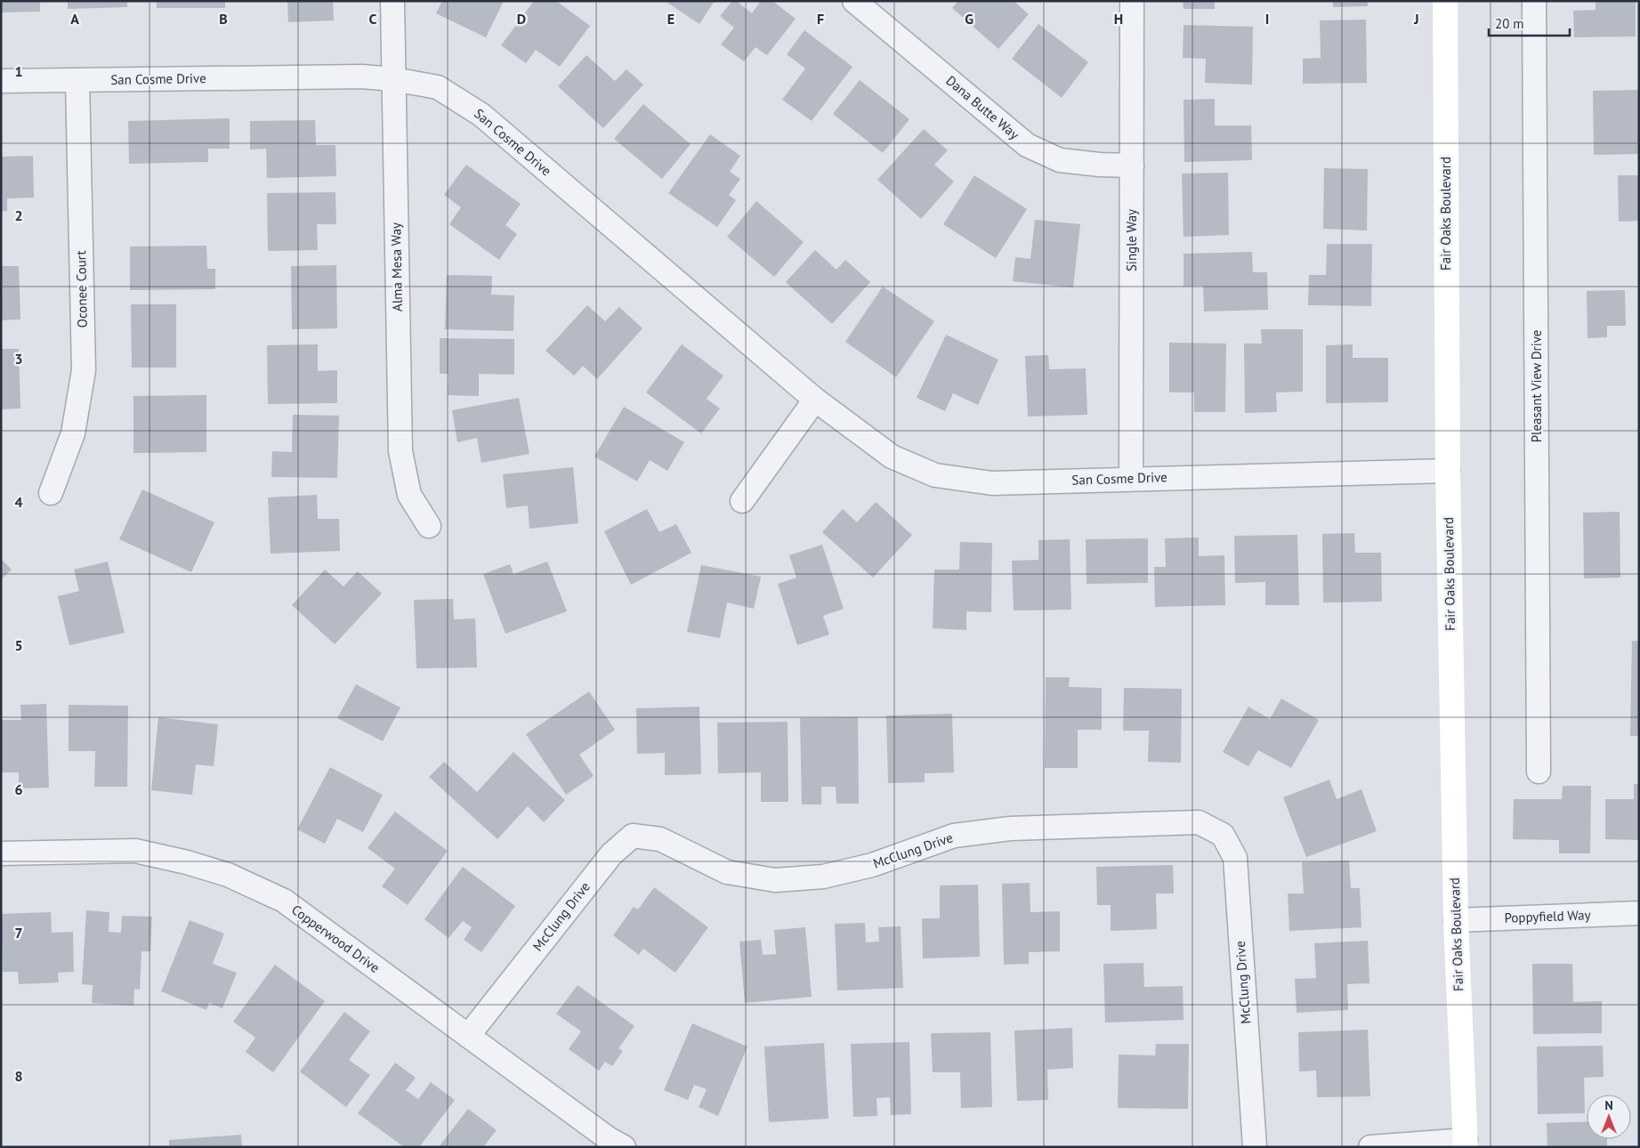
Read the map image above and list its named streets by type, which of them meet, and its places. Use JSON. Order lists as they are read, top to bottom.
{
  "streets": {
    "main road": ["Fair Oaks Boulevard"],
    "street": [
      "San Cosme Drive",
      "Dana Butte Way",
      "Single Way",
      "Alma Mesa Way",
      "Oconee Court",
      "Pleasant View Drive",
      "McClung Drive",
      "Poppyfield Way",
      "Copperwood Drive"
    ]
  },
  "crossings": [
    ["San Cosme Drive", "Fair Oaks Boulevard"],
    ["San Cosme Drive", "Single Way"],
    ["San Cosme Drive", "Alma Mesa Way"],
    ["San Cosme Drive", "Oconee Court"],
    ["Dana Butte Way", "Single Way"],
    ["Fair Oaks Boulevard", "Poppyfield Way"],
    ["McClung Drive", "Copperwood Drive"]
  ],
  "scale_bar": "20 m",
  "north": "top",
  "grid": {
    "columns": [
      "A",
      "B",
      "C",
      "D",
      "E",
      "F",
      "G",
      "H",
      "I",
      "J"
    ],
    "rows": [
      "1",
      "2",
      "3",
      "4",
      "5",
      "6",
      "7",
      "8"
    ]
  }
}
